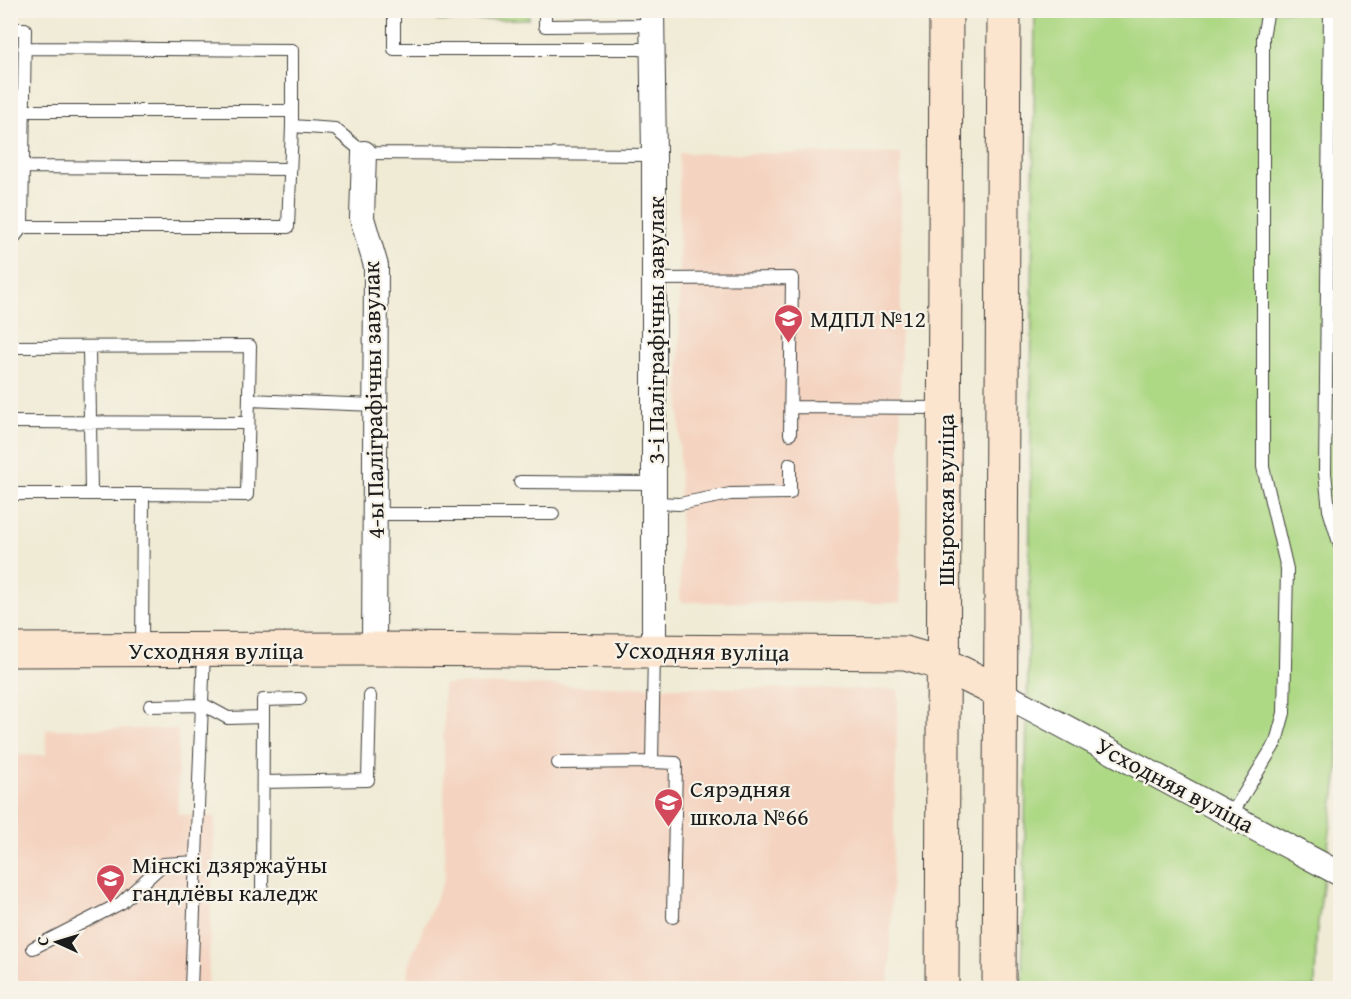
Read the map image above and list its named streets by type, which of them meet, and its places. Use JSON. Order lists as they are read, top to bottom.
{
  "streets": {
    "main road": ["Шырокая вуліца", "Усходняя вуліца"],
    "street": ["3-і Паліграфічны завулак", "4-ы Паліграфічны завулак"]
  },
  "crossings": [
    ["3-і Паліграфічны завулак", "Усходняя вуліца"],
    ["4-ы Паліграфічны завулак", "Усходняя вуліца"],
    ["Шырокая вуліца", "Усходняя вуліца"]
  ],
  "places": {
    "school or university": ["МДПЛ №12", "Сярэдняя школа №66", "Мінскі дзяржаўны гандлёвы каледж"]
  },
  "north": "left"
}
